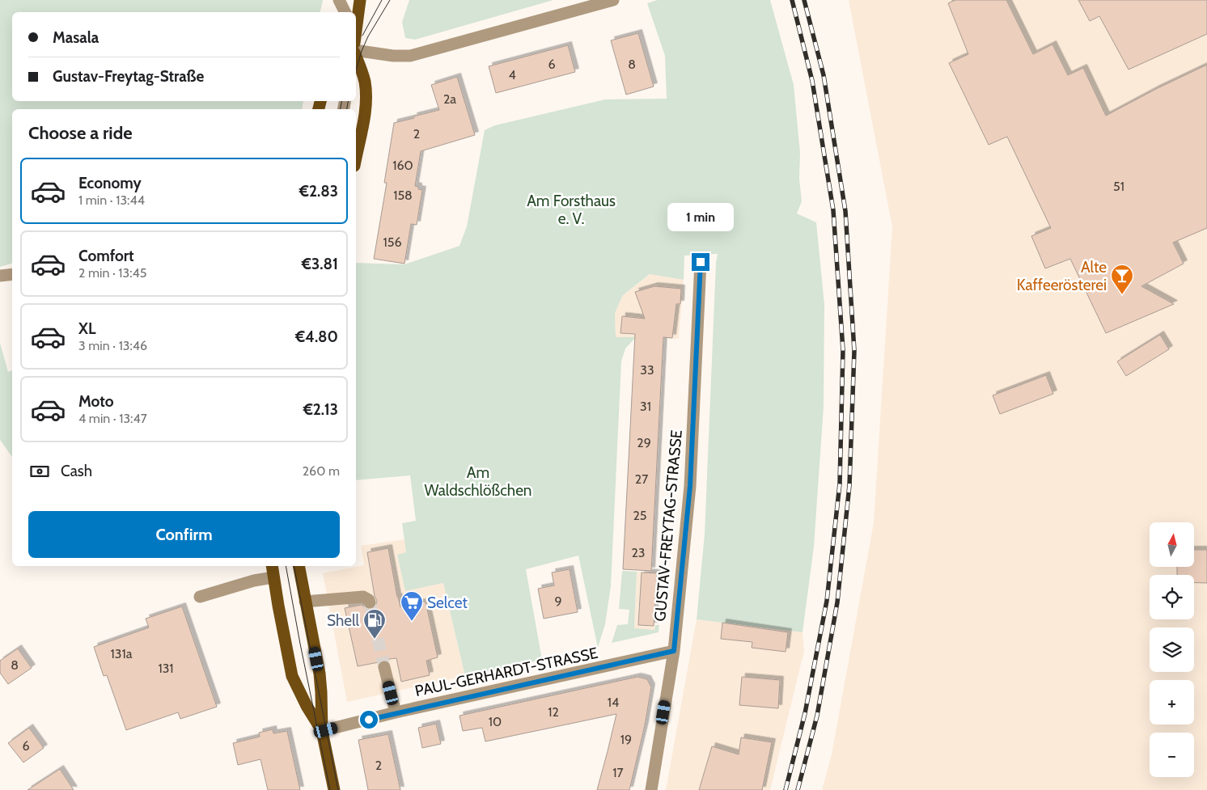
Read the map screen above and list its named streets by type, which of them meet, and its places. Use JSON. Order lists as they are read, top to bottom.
{
  "streets": {
    "street": ["GUSTAV-FREYTAG-STRASSE", "PAUL-GERHARDT-STRASSE"]
  },
  "crossings": [
    ["GUSTAV-FREYTAG-STRASSE", "PAUL-GERHARDT-STRASSE"]
  ],
  "parks": ["Am Forsthaus e. V.", "Am Waldschlößchen"],
  "places": {
    "bar": ["Alte Kaffeerösterei"],
    "supermarket": ["Selcet"],
    "fuel station": ["Shell"]
  },
  "house_numbers": [
    "6",
    "8",
    "4",
    "2a",
    "2",
    "160",
    "51",
    "158",
    "156",
    "33",
    "31",
    "29",
    "27",
    "25",
    "23",
    "9",
    "131a",
    "8",
    "131",
    "14",
    "12",
    "10",
    "19",
    "6",
    "2",
    "17"
  ],
  "north": "top",
  "page": {
    "banner": ["Masala", "Gustav-Freytag-Straße"],
    "heading": "Choose a ride",
    "list": [
      {
        "name": "Economy",
        "note": "1 min · 13:44",
        "value": "€2.83"
      },
      {
        "name": "Comfort",
        "note": "2 min · 13:45",
        "value": "€3.81"
      },
      {
        "name": "XL",
        "note": "3 min · 13:46",
        "value": "€4.80"
      },
      {
        "name": "Moto",
        "note": "4 min · 13:47",
        "value": "€2.13"
      }
    ],
    "bubble": "1 min",
    "pay": ["Cash", "260 m"],
    "buttons": "Confirm",
    "map_buttons": ["+", "−"]
  }
}
